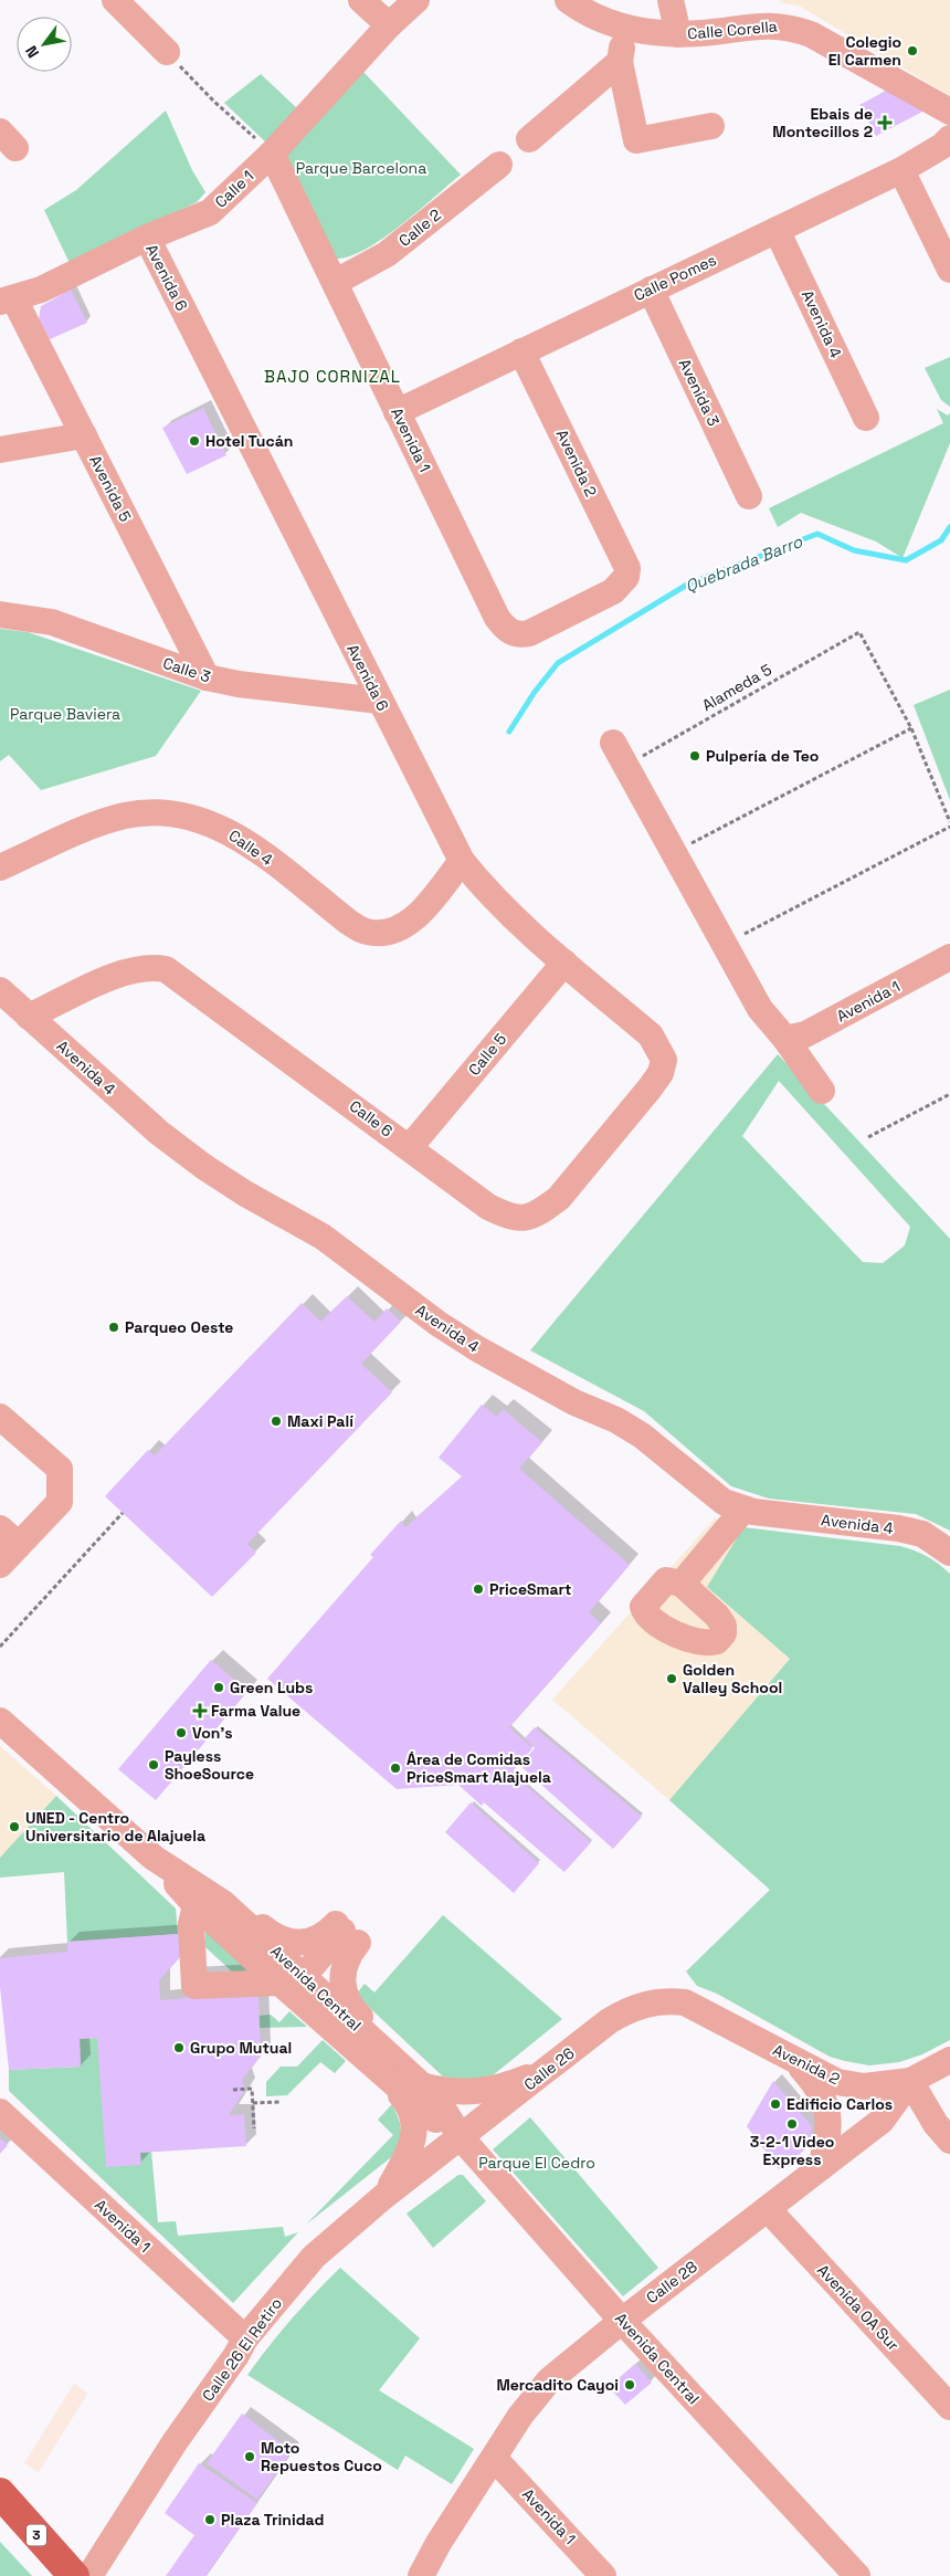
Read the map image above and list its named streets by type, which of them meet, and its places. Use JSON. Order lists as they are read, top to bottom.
{
  "streets": {
    "main road": ["3"],
    "street": [
      "Calle Corella",
      "Calle 1",
      "Calle 2",
      "Avenida 6",
      "Calle Pomes",
      "Avenida 4",
      "Avenida 3",
      "Avenida 1",
      "Avenida 2",
      "Avenida 5",
      "Calle 3",
      "Calle 4",
      "Calle 5",
      "Calle 6",
      "Avenida Central",
      "Calle 26",
      "Calle 28",
      "Avenida 0A Sur",
      "Calle 26 El Retiro"
    ],
    "path": ["Alameda 5"]
  },
  "crossings": [
    ["Calle 1", "Avenida 6"],
    ["Calle 1", "Avenida 1"],
    ["Calle 1", "Avenida 5"],
    ["Calle 2", "Avenida 1"],
    ["Avenida 6", "Calle 3"],
    ["Avenida 6", "Calle 4"],
    ["Avenida 6", "Calle 5"],
    ["Avenida 6", "Calle 6"],
    ["Calle Pomes", "Avenida 4"],
    ["Calle Pomes", "Avenida 3"],
    ["Calle Pomes", "Avenida 1"],
    ["Calle Pomes", "Avenida 2"],
    ["Avenida 4", "Calle 6"],
    ["Avenida 1", "Avenida 2"],
    ["Avenida 1", "Calle 28"],
    ["Avenida 1", "Calle 26 El Retiro"],
    ["Avenida 2", "Calle 26"],
    ["Avenida 2", "Calle 28"],
    ["Avenida 5", "Calle 3"],
    ["Calle 5", "Calle 6"],
    ["Avenida Central", "Calle 26"],
    ["Avenida Central", "Calle 28"],
    ["Avenida Central", "Calle 26 El Retiro"],
    ["Calle 26", "Calle 26 El Retiro"],
    ["Calle 28", "Avenida 0A Sur"]
  ],
  "districts": ["BAJO CORNIZAL"],
  "water": ["Quebrada Barro"],
  "parks": ["Parque Barcelona", "Parque Baviera", "Parque El Cedro"],
  "places": {
    "other": [
      "Colegio El Carmen",
      "Hotel Tucán",
      "Pulpería de Teo",
      "Parqueo Oeste",
      "Maxi Palí",
      "PriceSmart",
      "Golden Valley School",
      "Green Lubs",
      "Von's",
      "Payless ShoeSource",
      "Área de Comidas PriceSmart Alajuela",
      "UNED - Centro Universitario de Alajuela",
      "Grupo Mutual",
      "Edificio Carlos",
      "3-2-1 Video Express",
      "Mercadito Cayoi",
      "Moto Repuestos Cuco",
      "Plaza Trinidad"
    ],
    "health": ["Ebais de Montecillos 2", "Farma Value"]
  },
  "north": "bottom left"
}
